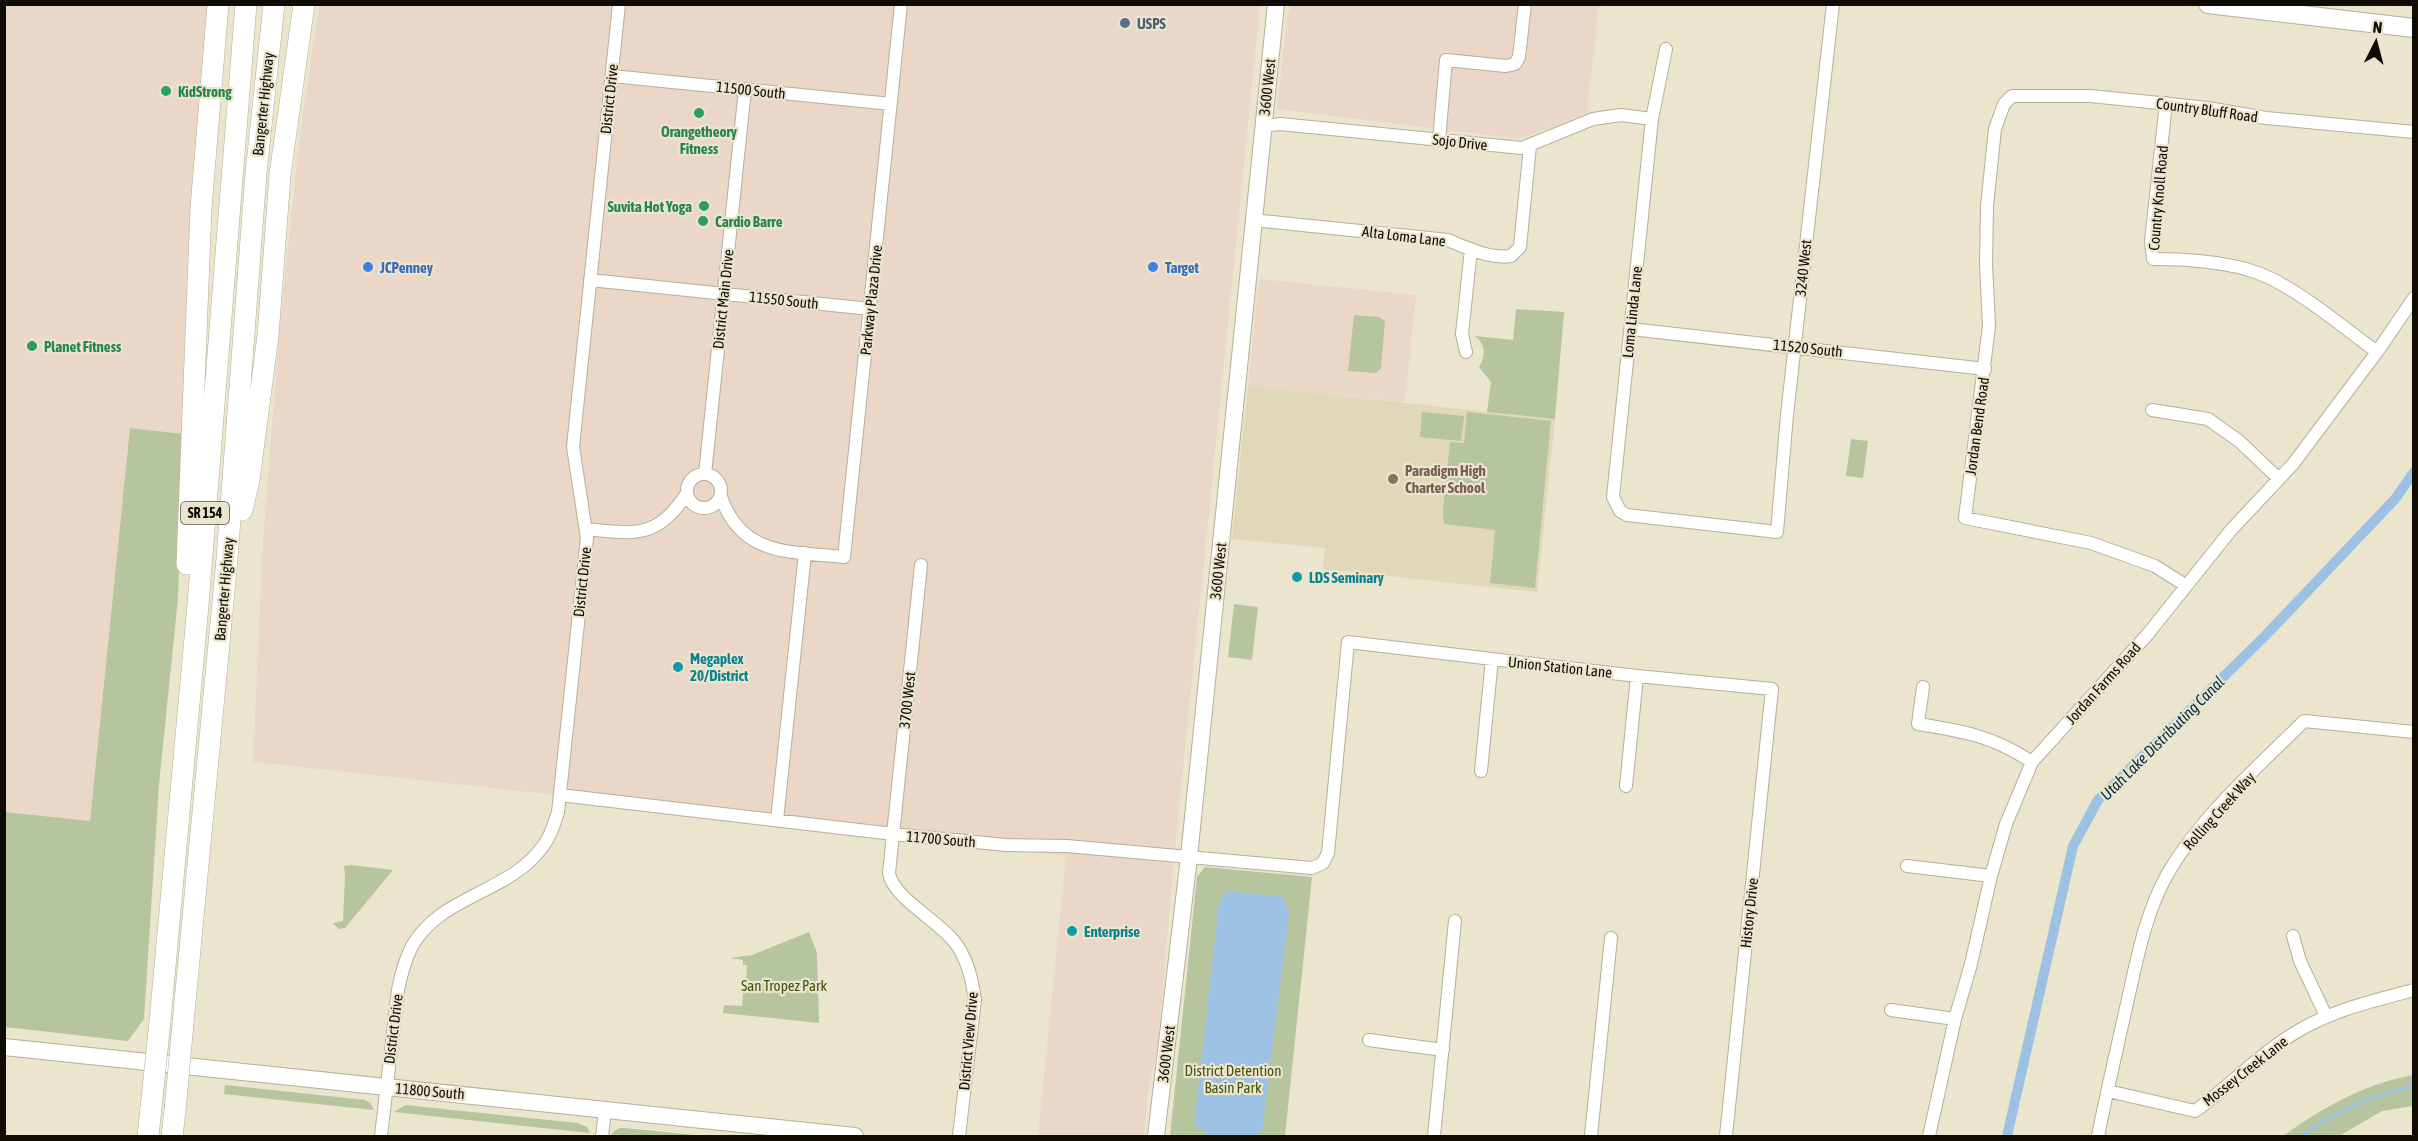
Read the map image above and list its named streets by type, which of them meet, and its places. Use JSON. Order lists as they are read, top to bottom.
{
  "streets": {
    "highway": ["Bangerter Highway", "SR 154"],
    "main road": ["3600 West", "11800 South"],
    "street": [
      "11500 South",
      "District Drive",
      "Country Bluff Road",
      "Sojo Drive",
      "Country Knoll Road",
      "Alta Loma Lane",
      "3240 West",
      "District Main Drive",
      "11550 South",
      "Parkway Plaza Drive",
      "Loma Linda Lane",
      "11520 South",
      "Jordan Bend Road",
      "Union Station Lane",
      "Jordan Farms Road",
      "3700 West",
      "Rolling Creek Way",
      "11700 South",
      "History Drive",
      "District View Drive",
      "Mossey Creek Lane"
    ]
  },
  "crossings": [
    ["3600 West", "Sojo Drive"],
    ["3600 West", "Alta Loma Lane"],
    ["3600 West", "11700 South"],
    ["11500 South", "District Drive"],
    ["11500 South", "District Main Drive"],
    ["11500 South", "Parkway Plaza Drive"],
    ["District Drive", "11550 South"],
    ["District Drive", "11700 South"],
    ["District Drive", "11800 South"],
    ["Country Bluff Road", "Country Knoll Road"],
    ["Country Bluff Road", "Jordan Bend Road"],
    ["Sojo Drive", "Alta Loma Lane"],
    ["Sojo Drive", "Loma Linda Lane"],
    ["Country Knoll Road", "Jordan Farms Road"],
    ["3240 West", "Loma Linda Lane"],
    ["3240 West", "11520 South"],
    ["District Main Drive", "11550 South"],
    ["District Main Drive", "Parkway Plaza Drive"],
    ["11550 South", "Parkway Plaza Drive"],
    ["Loma Linda Lane", "11520 South"],
    ["11520 South", "Jordan Bend Road"],
    ["Jordan Bend Road", "Jordan Farms Road"],
    ["Union Station Lane", "11700 South"],
    ["Union Station Lane", "History Drive"],
    ["3700 West", "11700 South"],
    ["3700 West", "District View Drive"],
    ["Rolling Creek Way", "Mossey Creek Lane"],
    ["11700 South", "District View Drive"]
  ],
  "water": ["Utah Lake Distributing Canal"],
  "parks": ["San Tropez Park", "District Detention Basin Park"],
  "places": [
    "USPS",
    "KidStrong",
    "Orangetheory Fitness",
    "Suvita Hot Yoga",
    "Cardio Barre",
    "JCPenney",
    "Target",
    "Planet Fitness",
    "Paradigm High Charter School",
    "LDS Seminary",
    "Megaplex 20/District",
    "Enterprise"
  ],
  "north": "top"
}
